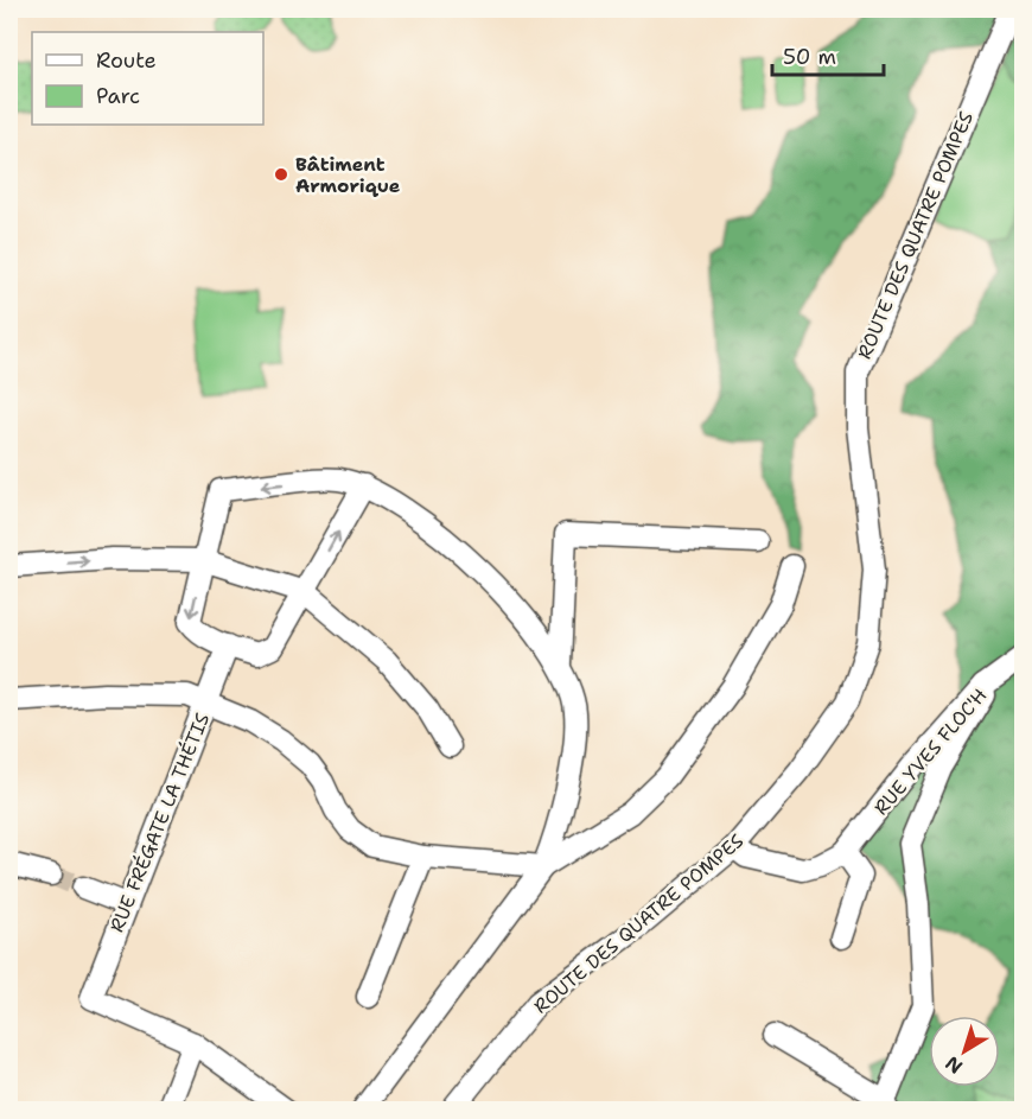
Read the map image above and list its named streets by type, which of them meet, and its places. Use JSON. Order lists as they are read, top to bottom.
{
  "streets": {
    "street": ["ROUTE DES QUATRE POMPES", "RUE YVES FLOC'H", "RUE FRÉGATE LA THÉTIS"]
  },
  "crossings": [
    ["ROUTE DES QUATRE POMPES", "RUE YVES FLOC'H"]
  ],
  "places": ["Bâtiment Armorique"],
  "legend": ["Route", "Parc"],
  "scale_bar": "50 m",
  "north": "bottom left"
}
